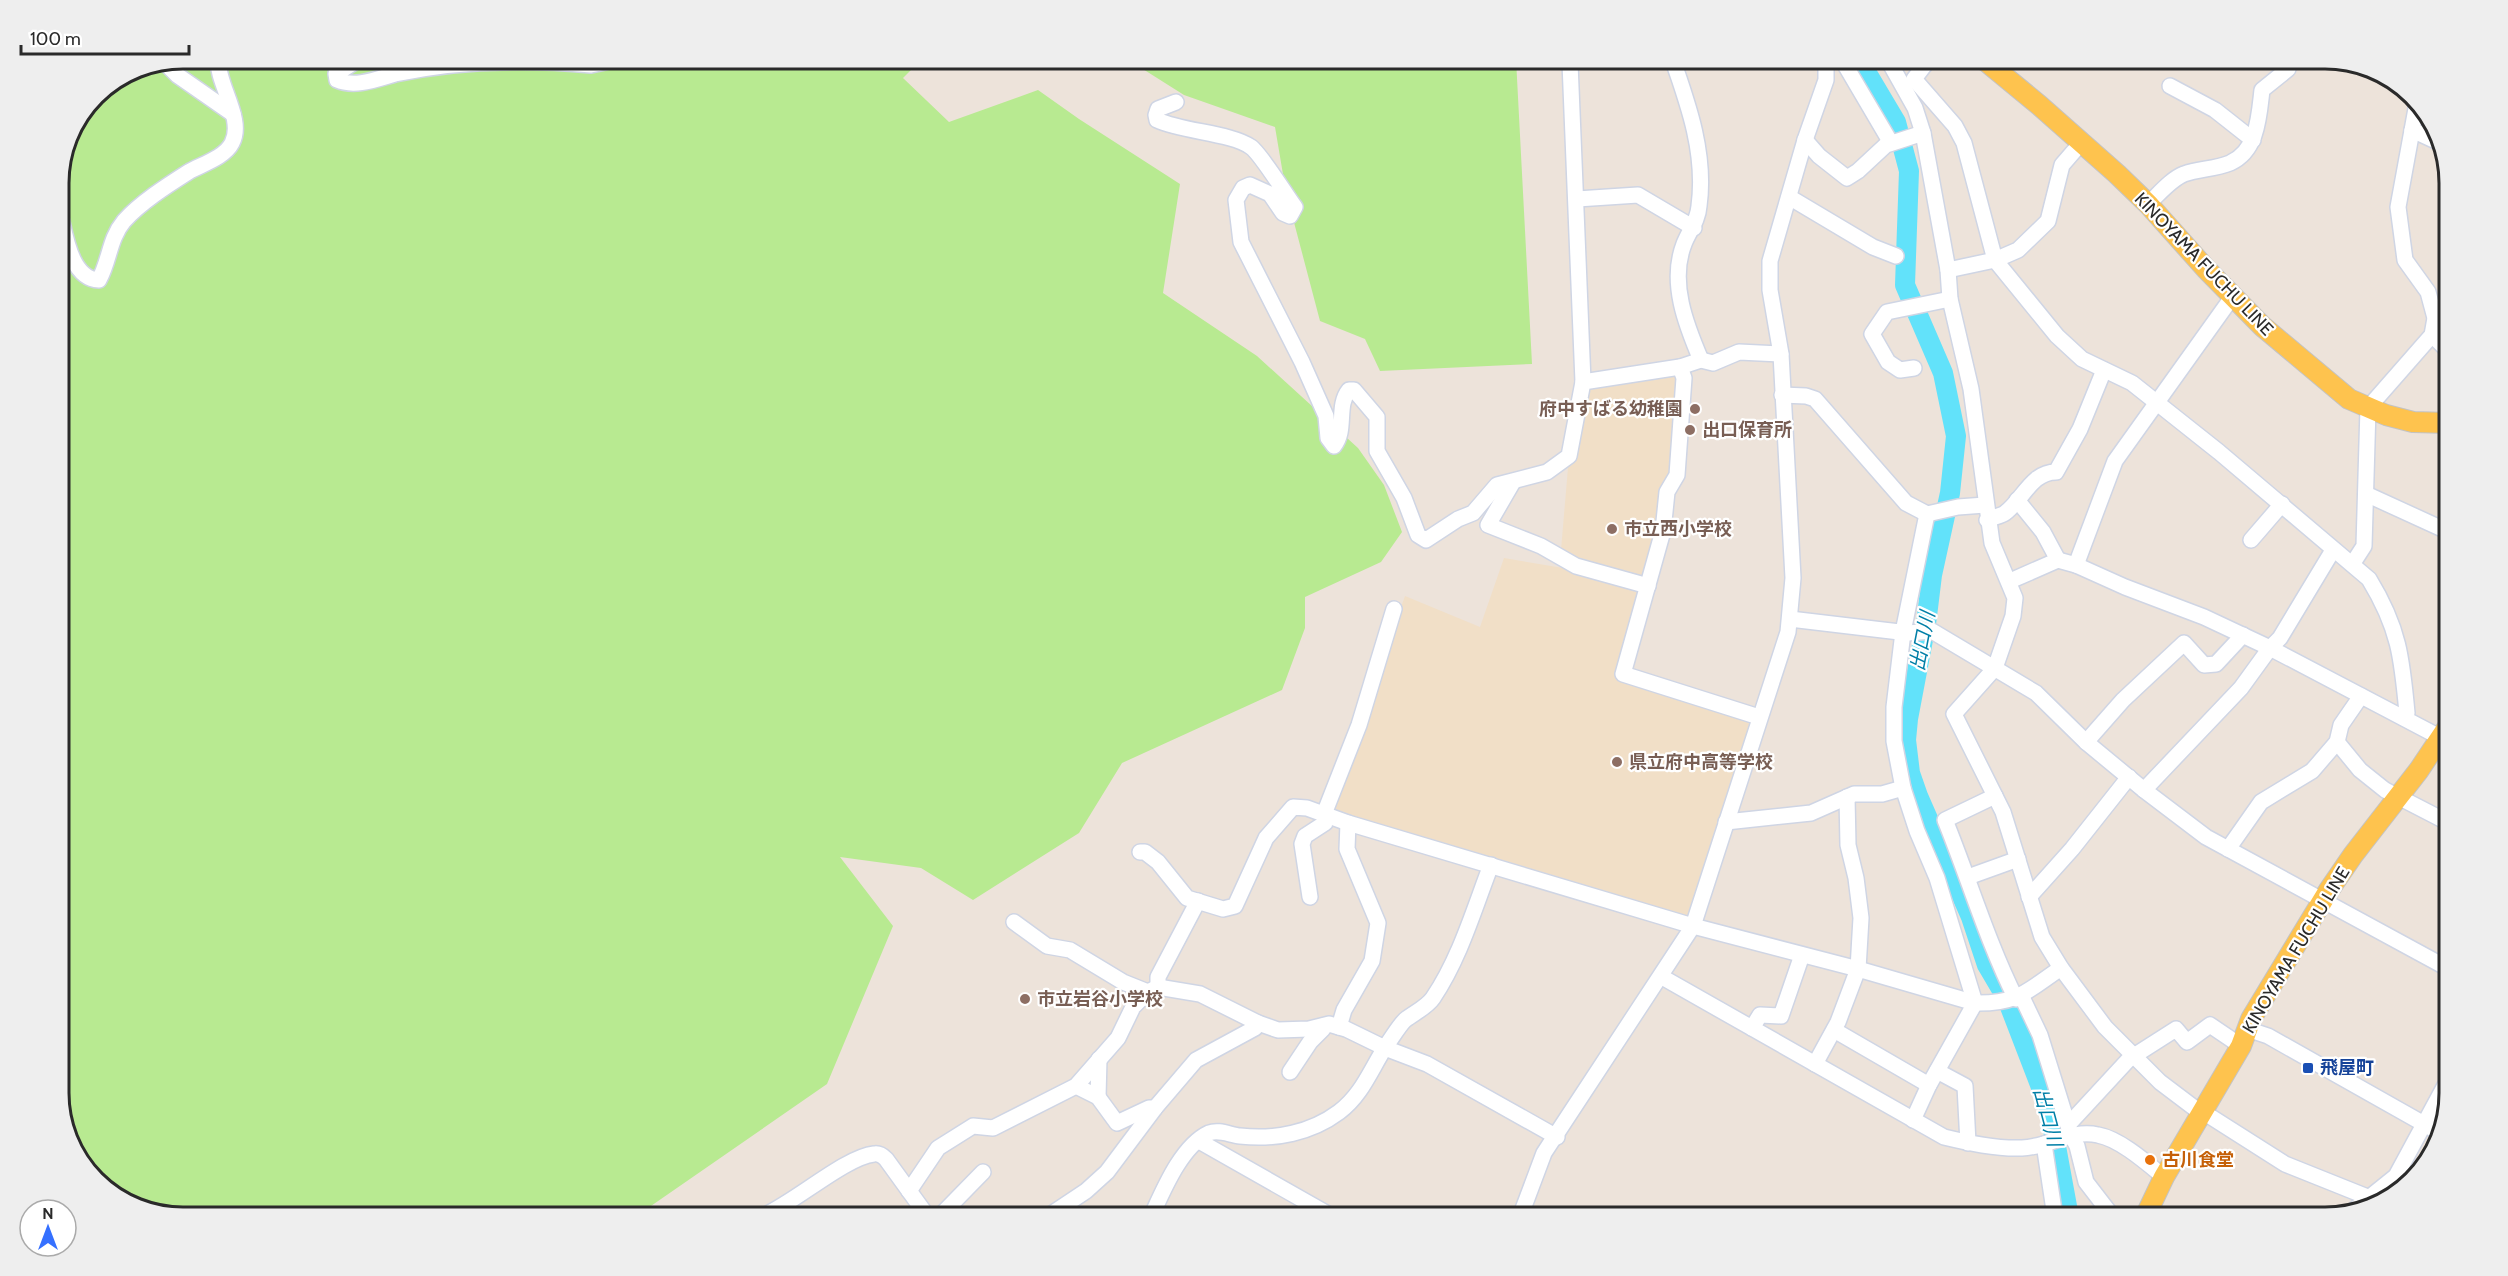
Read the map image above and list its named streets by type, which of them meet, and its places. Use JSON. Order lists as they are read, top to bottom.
{
  "streets": {
    "main road": ["KINOYAMA FUCHU LINE"]
  },
  "water": ["出口川"],
  "places": {
    "other": [
      "府中すばる幼稚園",
      "出口保育所",
      "市立西小学校",
      "県立府中高等学校",
      "市立岩谷小学校",
      "古川食堂"
    ],
    "transit": ["飛屋町"]
  },
  "scale_bar": "100 m",
  "north": "top"
}
